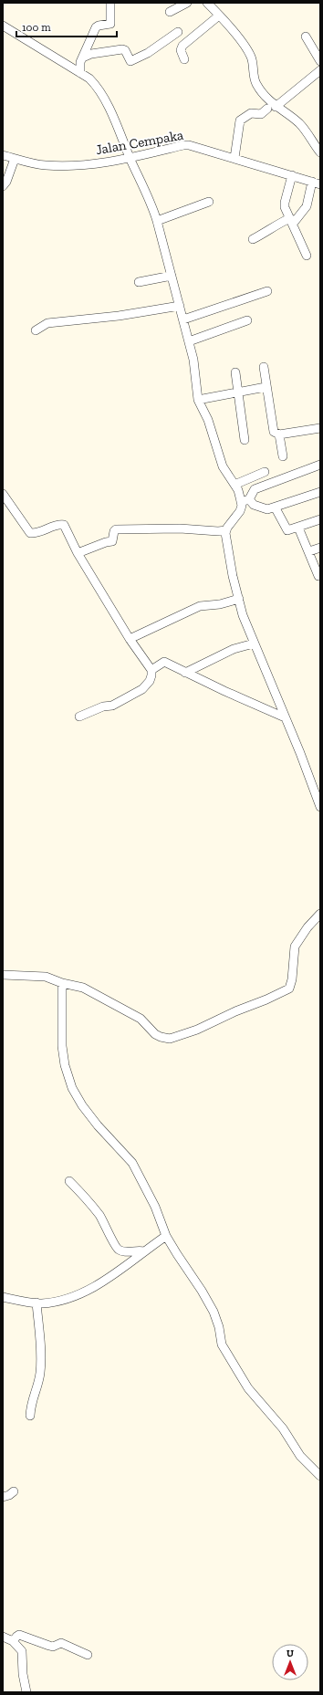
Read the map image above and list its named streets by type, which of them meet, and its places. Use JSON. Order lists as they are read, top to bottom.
{
  "streets": {
    "street": ["Jalan Cempaka"]
  },
  "scale_bar": "100 m",
  "north": "top"
}
